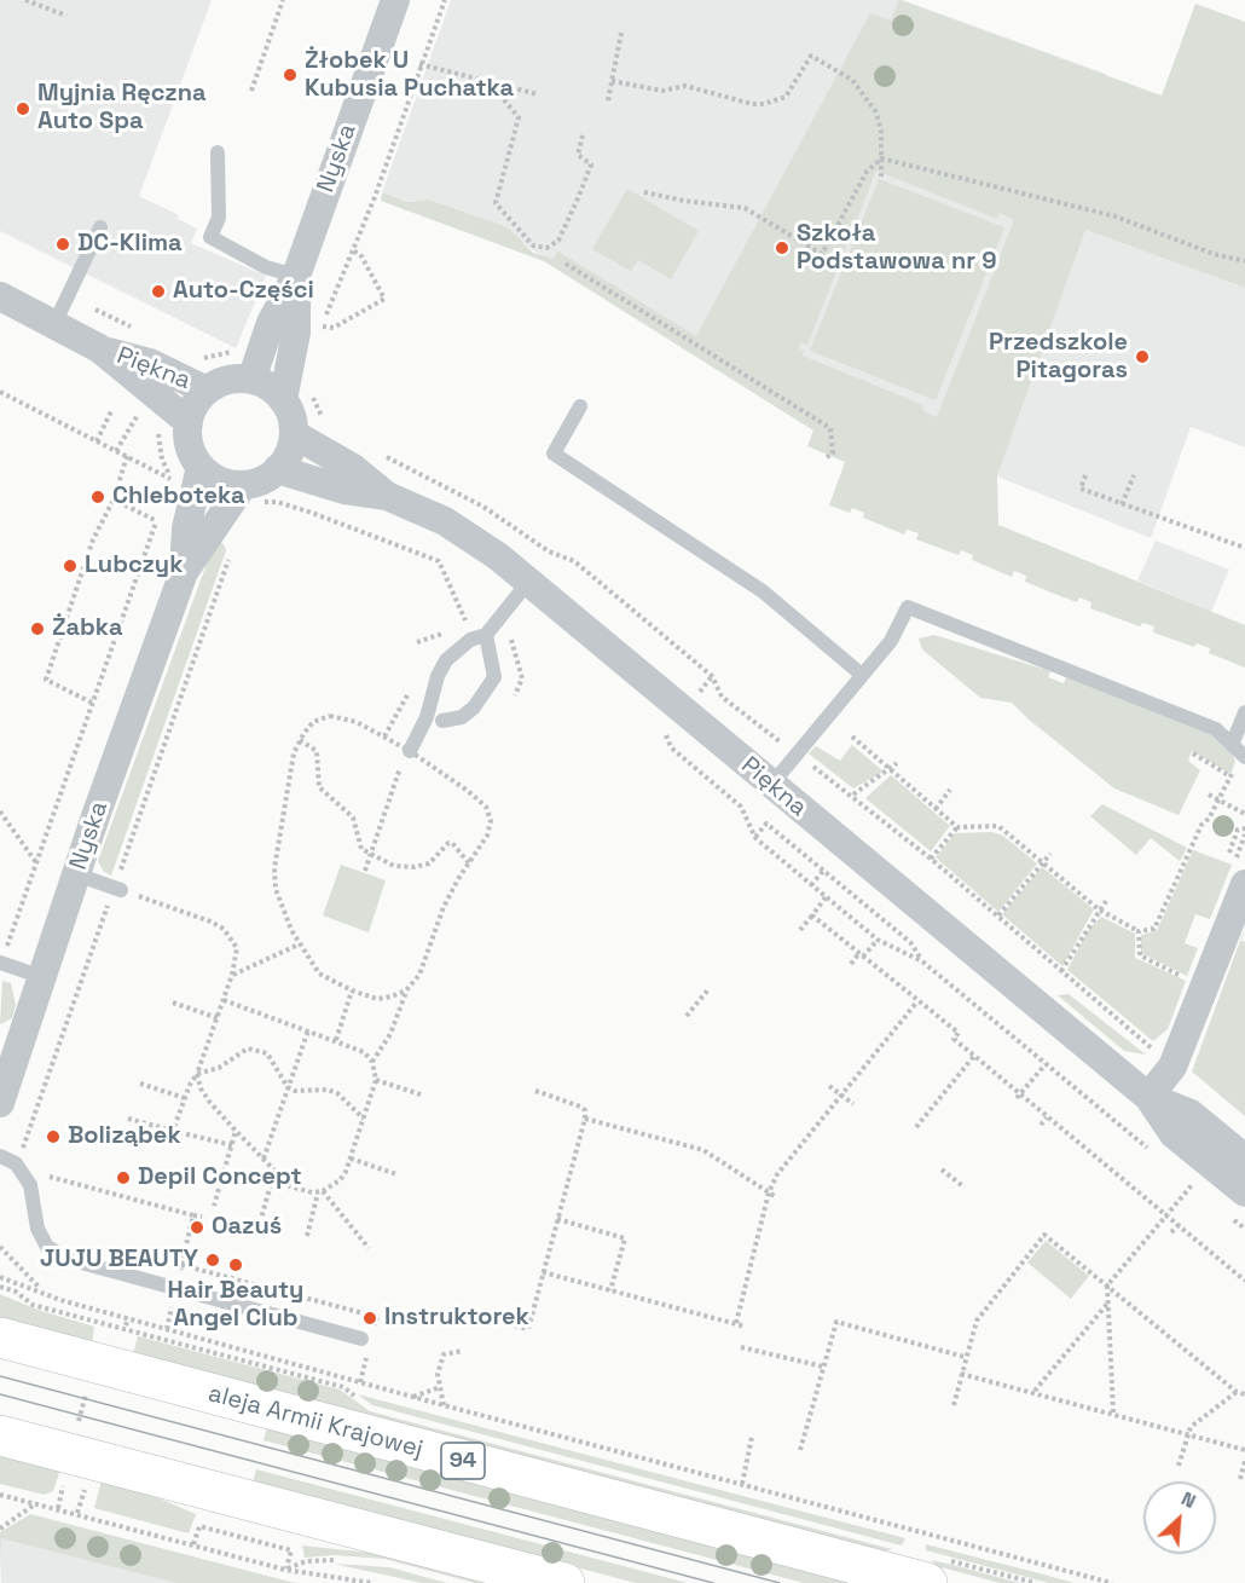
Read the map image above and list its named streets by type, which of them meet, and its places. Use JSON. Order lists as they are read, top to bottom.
{
  "streets": {
    "main road": ["aleja Armii Krajowej", "94"],
    "street": ["Nyska", "Piękna"]
  },
  "crossings": [
    ["Nyska", "Piękna"]
  ],
  "places": [
    "Żłobek U Kubusia Puchatka",
    "Myjnia Ręczna Auto Spa",
    "DC-Klima",
    "Szkoła Podstawowa nr 9",
    "Auto-Części",
    "Przedszkole Pitagoras",
    "Chleboteka",
    "Lubczyk",
    "Żabka",
    "Boliząbek",
    "Depil Concept",
    "Oazuś",
    "JUJU BEAUTY",
    "Hair Beauty Angel Club",
    "Instruktorek"
  ],
  "north": "top right"
}
